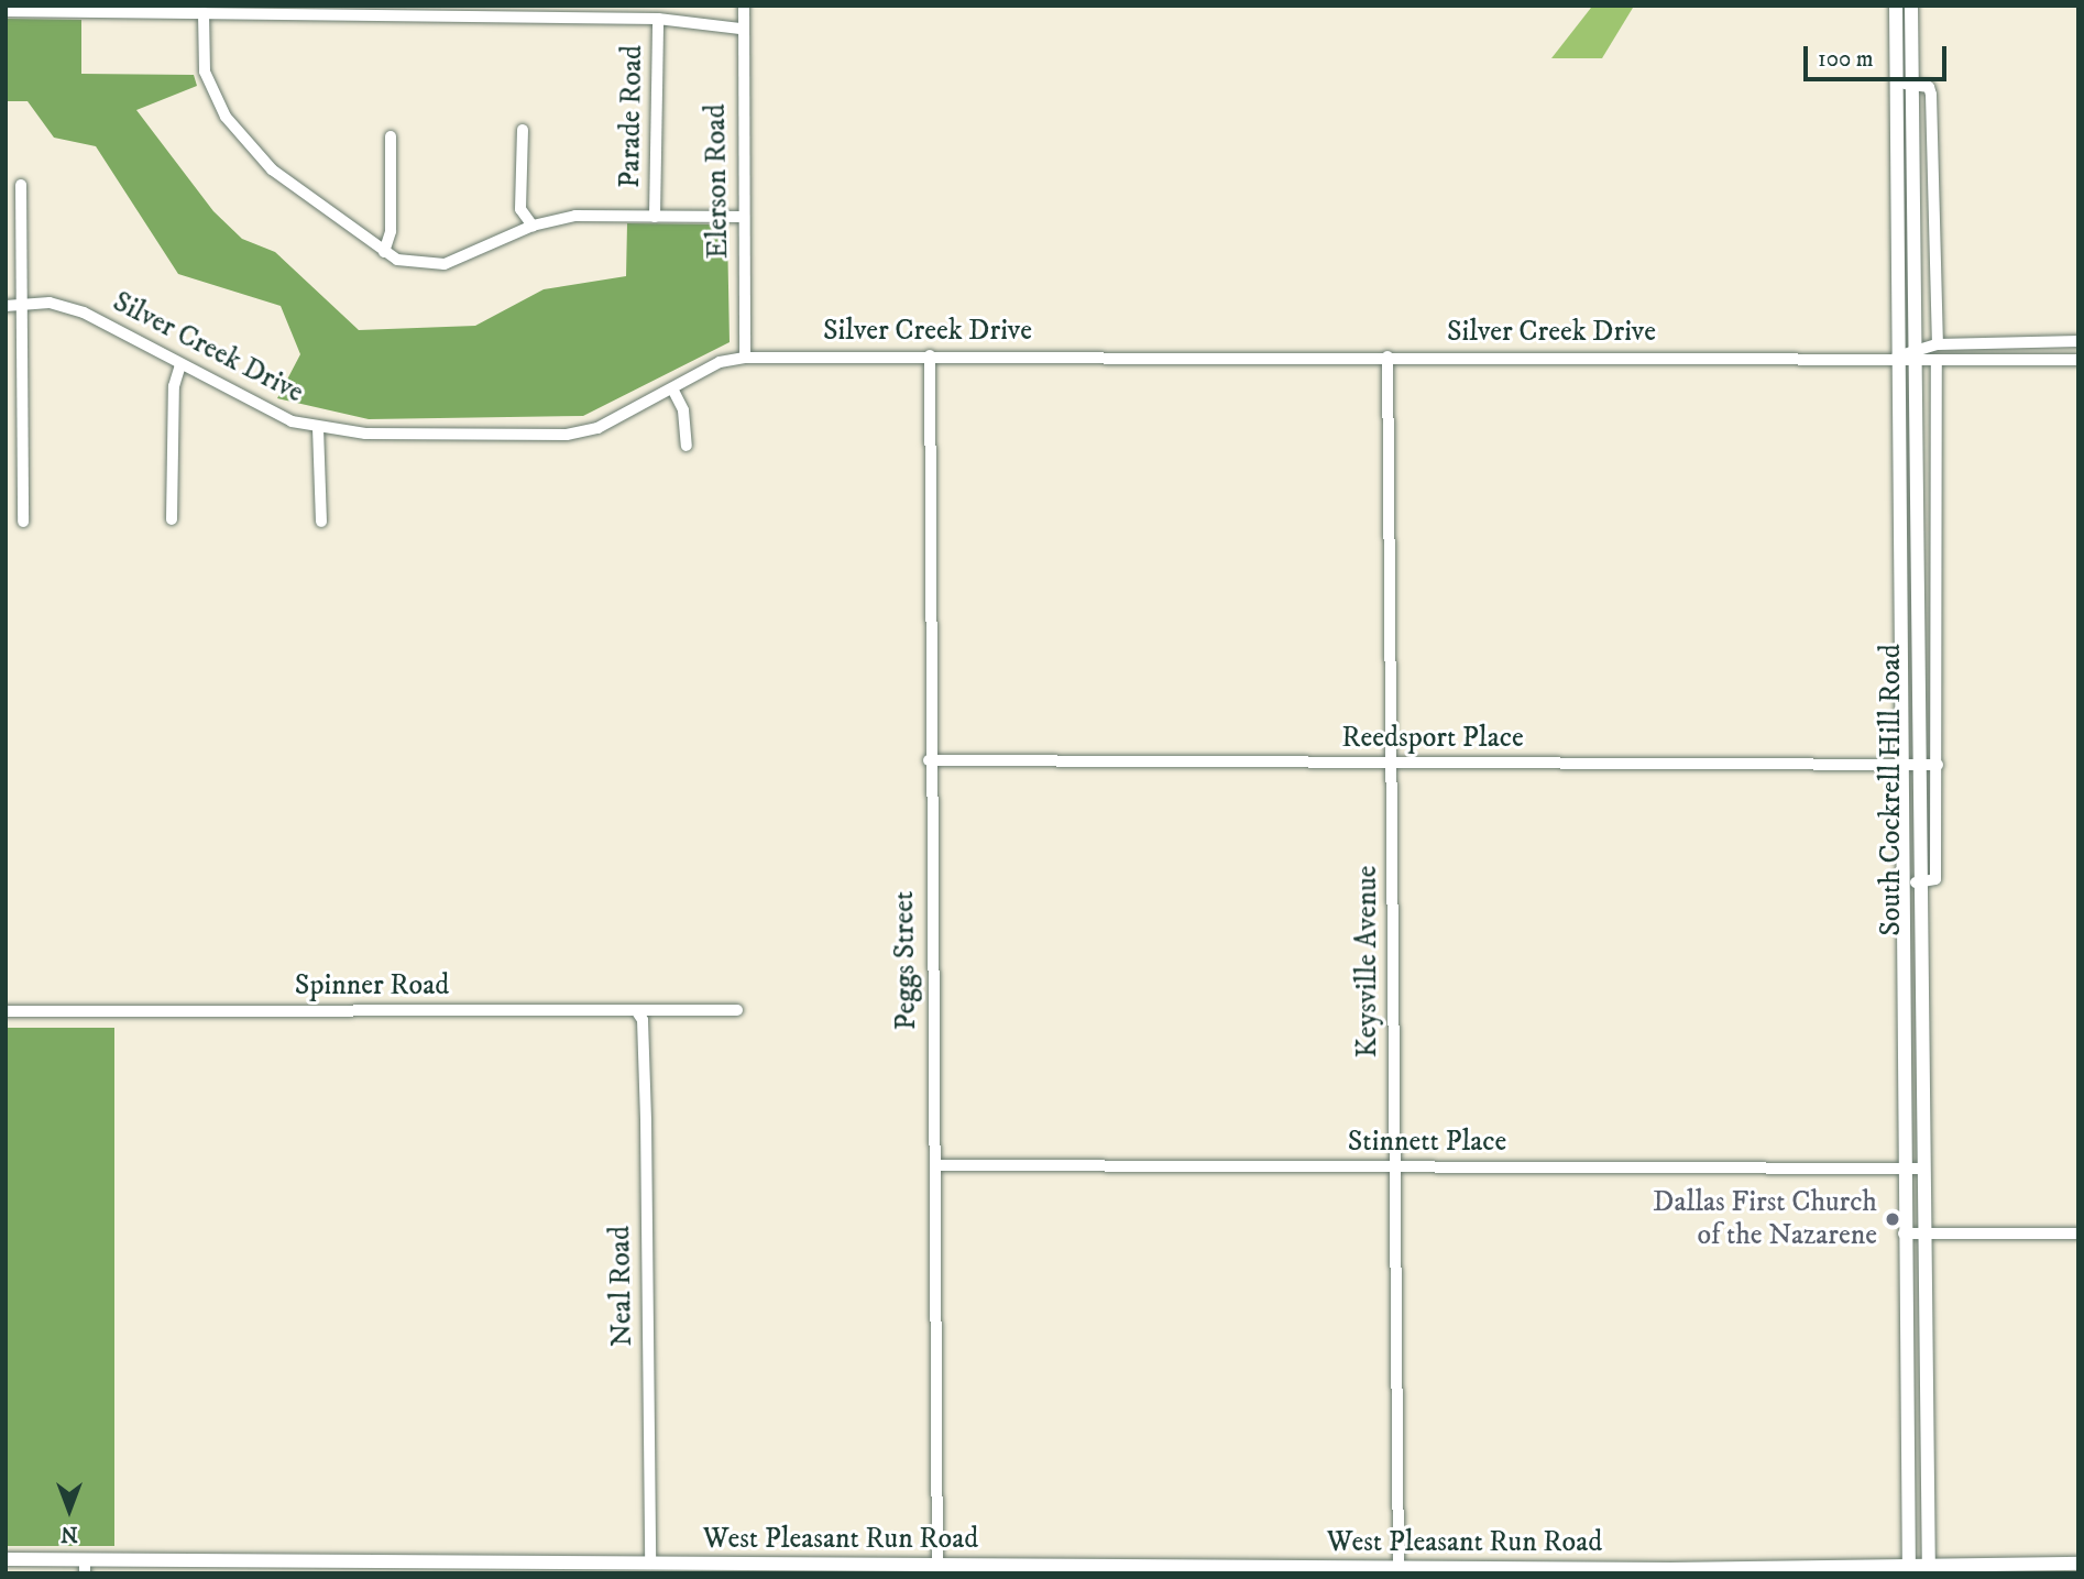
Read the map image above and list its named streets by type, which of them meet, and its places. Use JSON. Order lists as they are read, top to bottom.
{
  "streets": {
    "main road": ["South Cockrell Hill Road", "West Pleasant Run Road"],
    "street": [
      "Parade Road",
      "Elerson Road",
      "Silver Creek Drive",
      "Reedsport Place",
      "Peggs Street",
      "Keysville Avenue",
      "Spinner Road",
      "Stinnett Place",
      "Neal Road"
    ]
  },
  "crossings": [
    ["Elerson Road", "Silver Creek Drive"],
    ["Silver Creek Drive", "South Cockrell Hill Road"],
    ["Silver Creek Drive", "Peggs Street"],
    ["Silver Creek Drive", "Keysville Avenue"],
    ["Reedsport Place", "South Cockrell Hill Road"],
    ["Reedsport Place", "Peggs Street"],
    ["Reedsport Place", "Keysville Avenue"],
    ["South Cockrell Hill Road", "Stinnett Place"],
    ["South Cockrell Hill Road", "West Pleasant Run Road"],
    ["Peggs Street", "Stinnett Place"],
    ["Peggs Street", "West Pleasant Run Road"],
    ["Keysville Avenue", "Stinnett Place"],
    ["Keysville Avenue", "West Pleasant Run Road"],
    ["Spinner Road", "Neal Road"],
    ["Neal Road", "West Pleasant Run Road"]
  ],
  "places": ["Dallas First Church of the Nazarene"],
  "scale_bar": "100 m",
  "north": "bottom"
}
